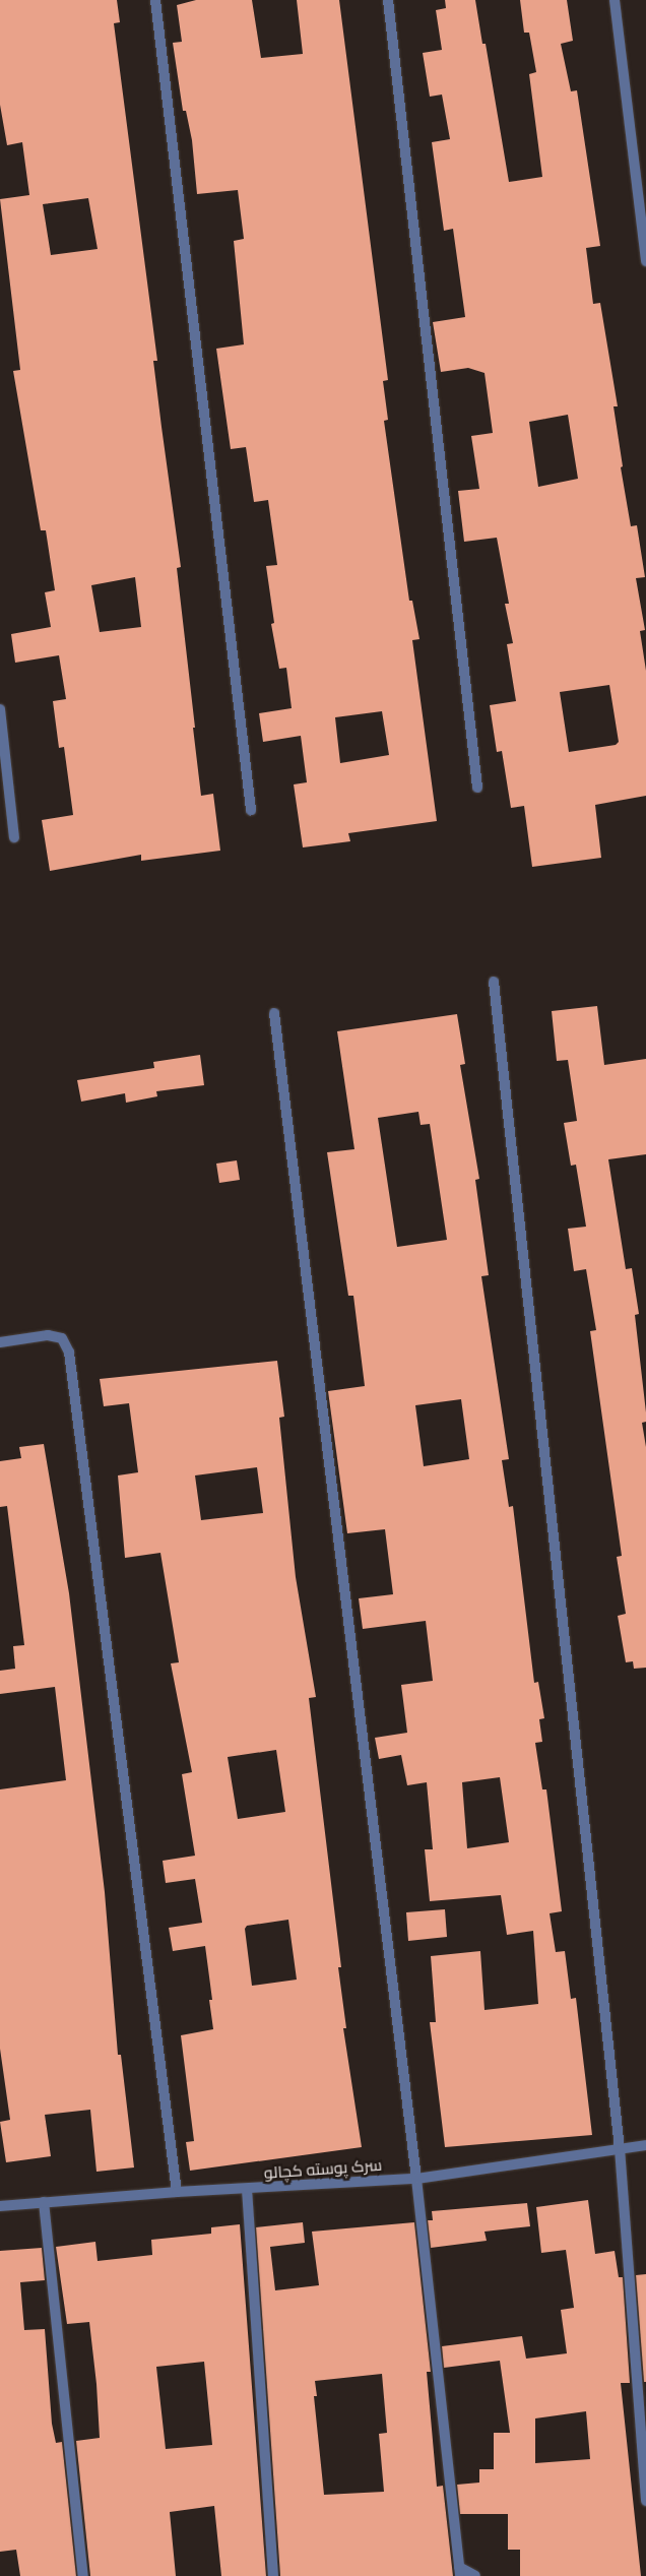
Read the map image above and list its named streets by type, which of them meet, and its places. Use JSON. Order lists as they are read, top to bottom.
{
  "streets": {
    "street": ["سرک پوسته کچالو"]
  }
}
